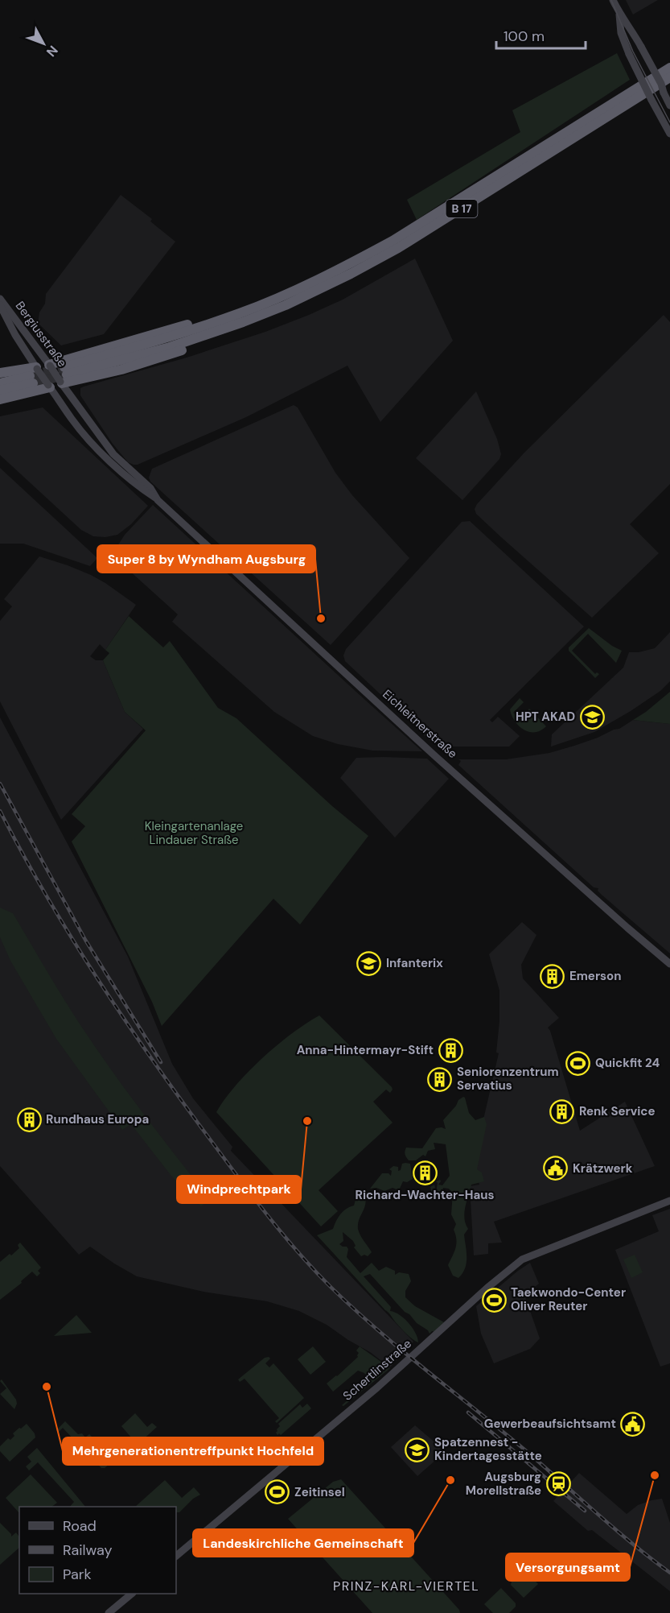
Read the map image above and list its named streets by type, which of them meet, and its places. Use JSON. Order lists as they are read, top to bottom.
{
  "streets": {
    "highway": ["B 17"],
    "main road": ["Bergiusstraße", "Eichleitnerstraße", "Schertlinstraße"]
  },
  "crossings": [
    ["B 17", "Bergiusstraße"],
    ["B 17", "Eichleitnerstraße"],
    ["Bergiusstraße", "Eichleitnerstraße"]
  ],
  "districts": ["PRINZ-KARL-VIERTEL"],
  "parks": ["Kleingartenanlage Lindauer Straße"],
  "places": {
    "other": [
      "Super 8 by Wyndham Augsburg",
      "Windprechtpark",
      "Mehrgenerationentreffpunkt Hochfeld",
      "Versorgungsamt",
      "Landeskirchliche Gemeinschaft"
    ],
    "school or university": ["HPT AKAD", "Infanterix", "Spatzennest - Kindertagesstätte"],
    "building": [
      "Emerson",
      "Anna-Hintermayr-Stift",
      "Seniorenzentrum Servatius",
      "Renk Service",
      "Rundhaus Europa",
      "Richard-Wachter-Haus"
    ],
    "sports": ["Quickfit 24", "Taekwondo-Center Oliver Reuter", "Zeitinsel"],
    "public building": ["Krätzwerk", "Gewerbeaufsichtsamt"],
    "station": ["Augsburg Morellstraße"]
  },
  "legend": ["Road", "Railway", "Park"],
  "scale_bar": "100 m",
  "north": "bottom right"
}
